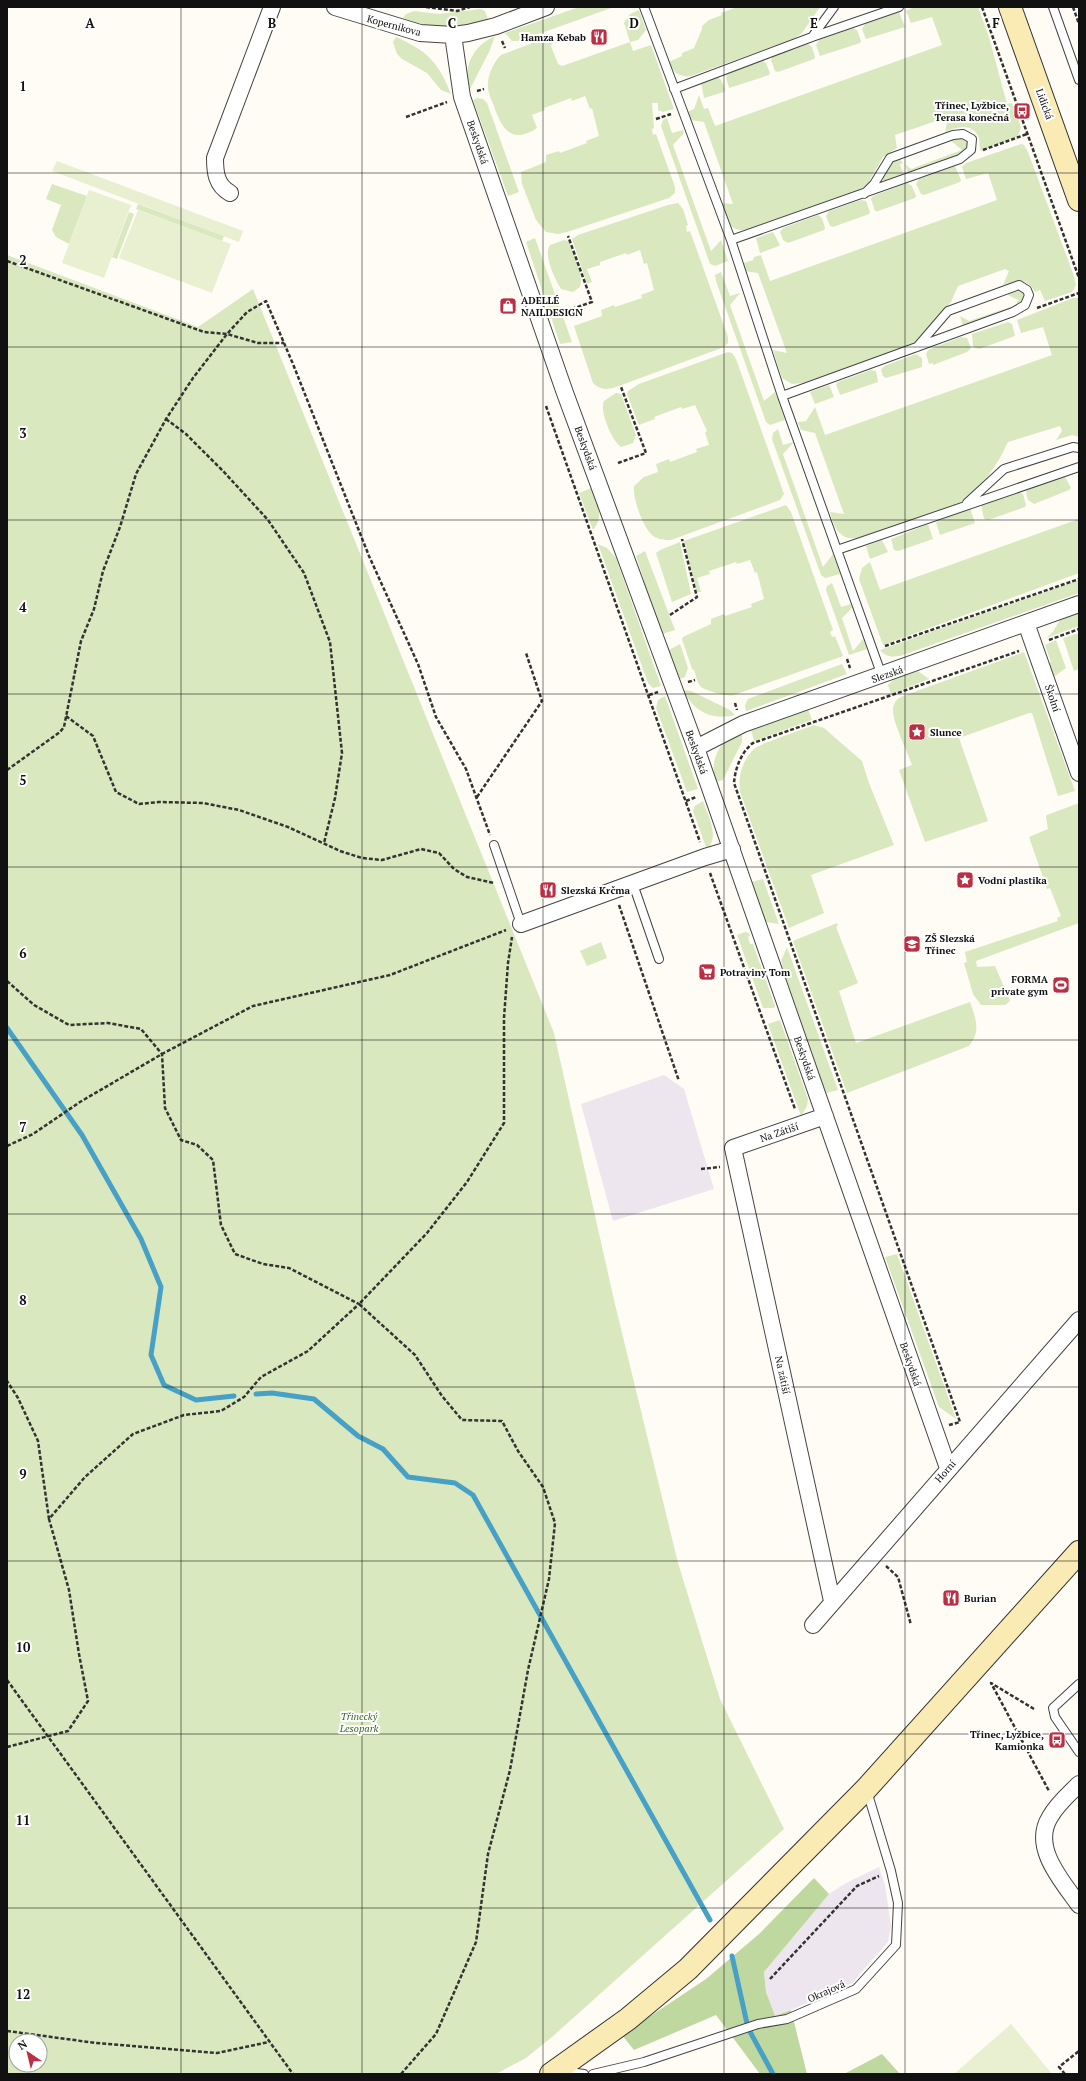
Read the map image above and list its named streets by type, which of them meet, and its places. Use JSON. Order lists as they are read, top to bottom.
{
  "streets": {
    "main road": ["Lidická"],
    "street": [
      "Kopernikova",
      "Beskydská",
      "Slezská",
      "Školní",
      "Na Zátiší",
      "Na zátiší",
      "Horní"
    ],
    "lane": ["Okrajová"]
  },
  "crossings": [
    ["Kopernikova", "Beskydská"],
    ["Beskydská", "Slezská"],
    ["Beskydská", "Na Zátiší"],
    ["Beskydská", "Horní"],
    ["Slezská", "Školní"],
    ["Na Zátiší", "Na zátiší"],
    ["Na zátiší", "Horní"]
  ],
  "parks": ["Třinecký Lesopark"],
  "places": {
    "restaurant": ["Hamza Kebab", "Slezská Krčma", "Burian"],
    "bus stop": ["Třinec, Lyžbice, Terasa konečná", "Třinec, Lyžbice, Kamionka"],
    "shop": ["ADELLÉ NAILDESIGN"],
    "place": ["Slunce", "Vodní plastika"],
    "school or university": ["ZŠ Slezská Třinec"],
    "supermarket": ["Potraviny Tom"],
    "sports": ["FORMA private gym"]
  },
  "north": "top left",
  "grid": {
    "columns": [
      "A",
      "B",
      "C",
      "D",
      "E",
      "F"
    ],
    "rows": [
      "1",
      "2",
      "3",
      "4",
      "5",
      "6",
      "7",
      "8",
      "9",
      "10",
      "11",
      "12"
    ]
  }
}
